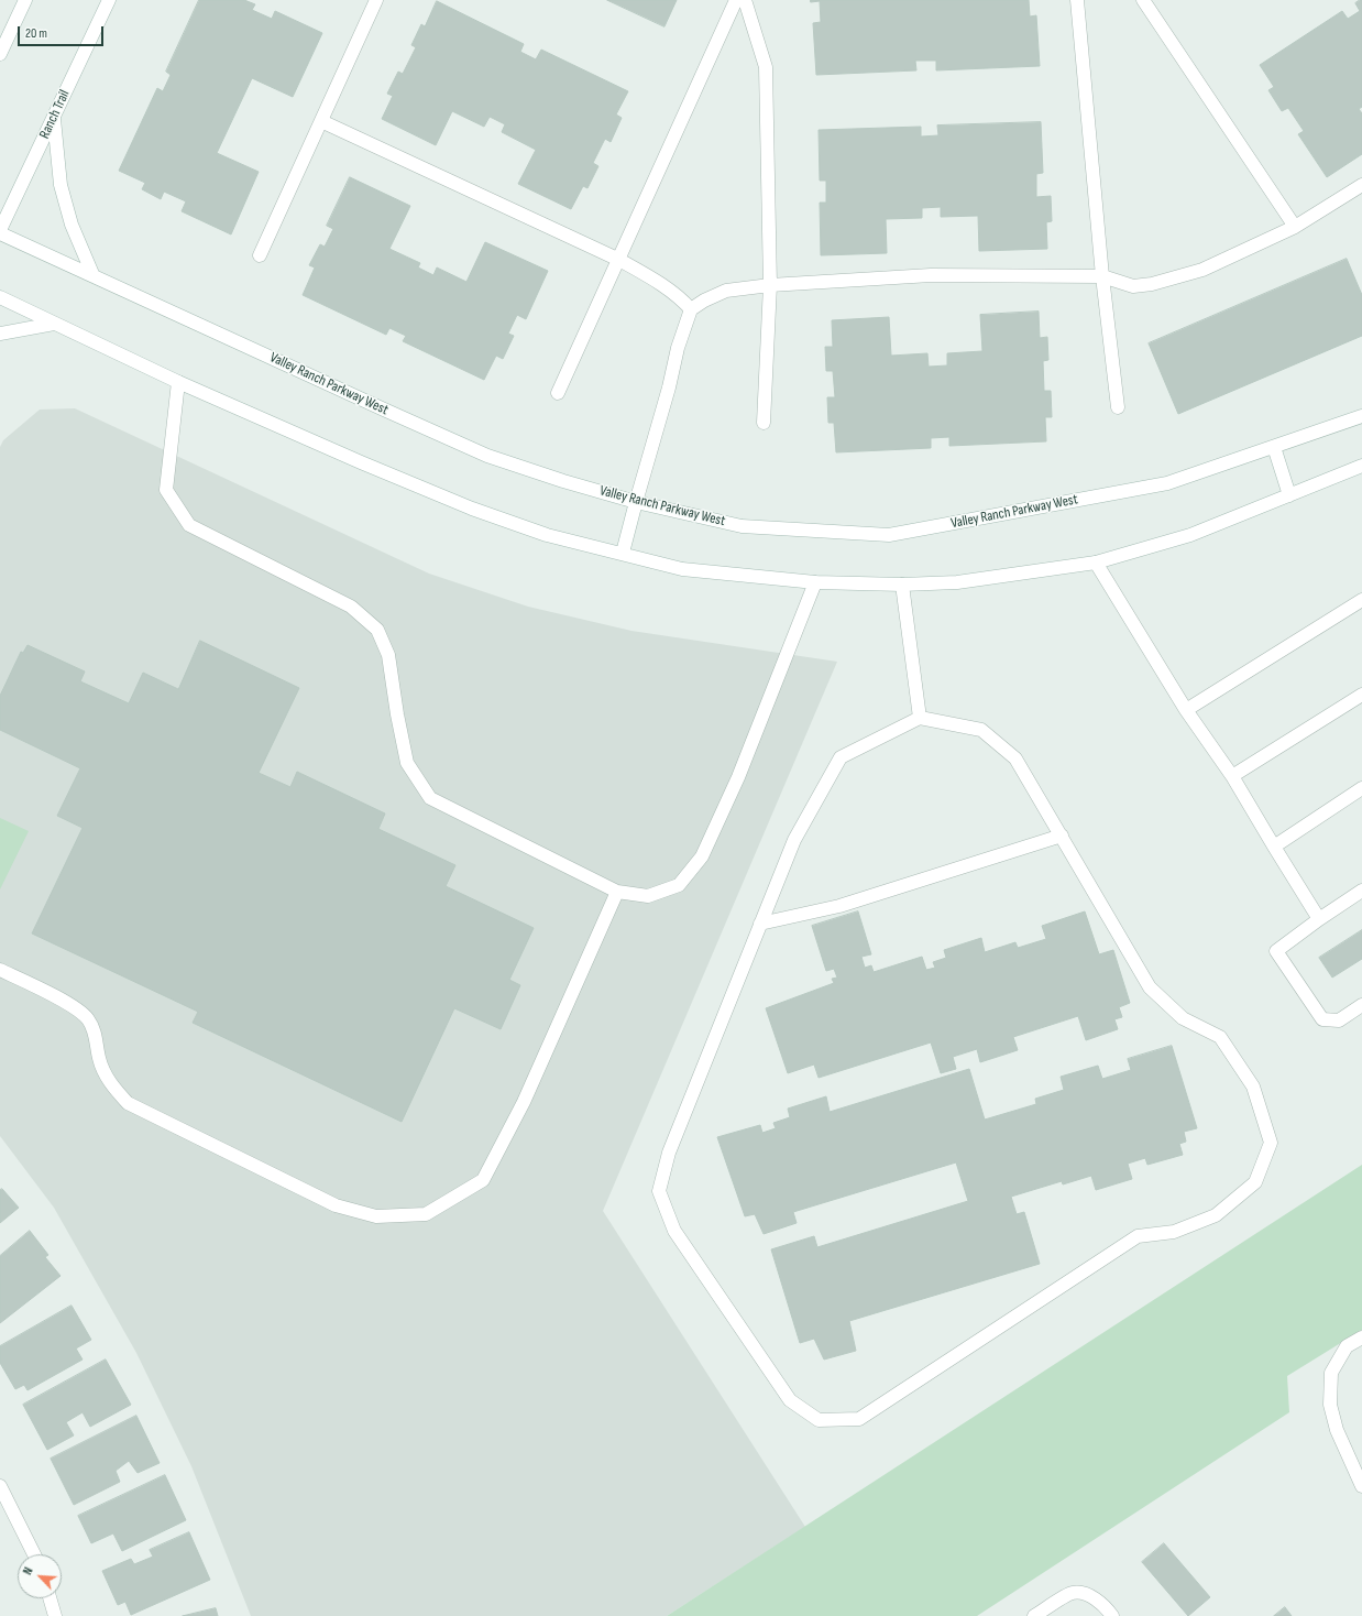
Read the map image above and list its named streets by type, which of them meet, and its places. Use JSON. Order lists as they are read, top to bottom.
{
  "streets": {
    "main road": ["Ranch Trail", "Valley Ranch Parkway West"]
  },
  "crossings": [
    ["Ranch Trail", "Valley Ranch Parkway West"]
  ],
  "scale_bar": "20 m",
  "north": "top left"
}
